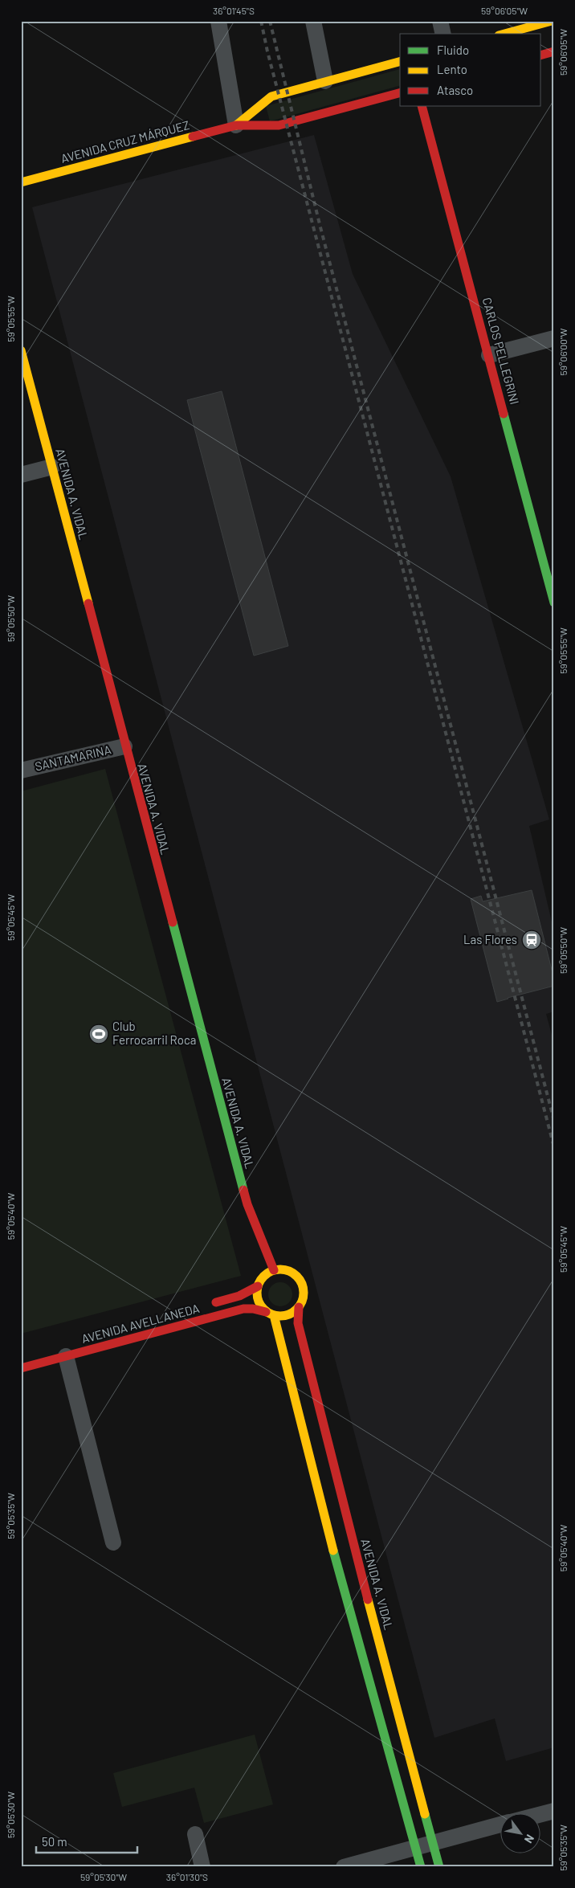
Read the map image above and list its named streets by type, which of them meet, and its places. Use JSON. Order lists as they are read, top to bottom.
{
  "streets": {
    "street": [
      "AVENIDA CRUZ MÁRQUEZ",
      "CARLOS PELLEGRINI",
      "AVENIDA A. VIDAL",
      "SANTAMARINA",
      "AVENIDA AVELLANEDA"
    ]
  },
  "crossings": [
    ["AVENIDA A. VIDAL", "SANTAMARINA"],
    ["AVENIDA A. VIDAL", "AVENIDA AVELLANEDA"]
  ],
  "places": {
    "station": ["Las Flores"],
    "sports": ["Club Ferrocarril Roca"]
  },
  "legend": ["Fluido", "Lento", "Atasco"],
  "scale_bar": "50 m",
  "north": "bottom right",
  "coordinates": [
    "36°01'45\"S",
    "59°06'05\"W",
    "59°05'55\"W",
    "59°06'00\"W",
    "59°05'50\"W",
    "59°05'45\"W",
    "59°05'40\"W",
    "59°05'35\"W",
    "59°05'30\"W",
    "36°01'30\"S"
  ]
}
